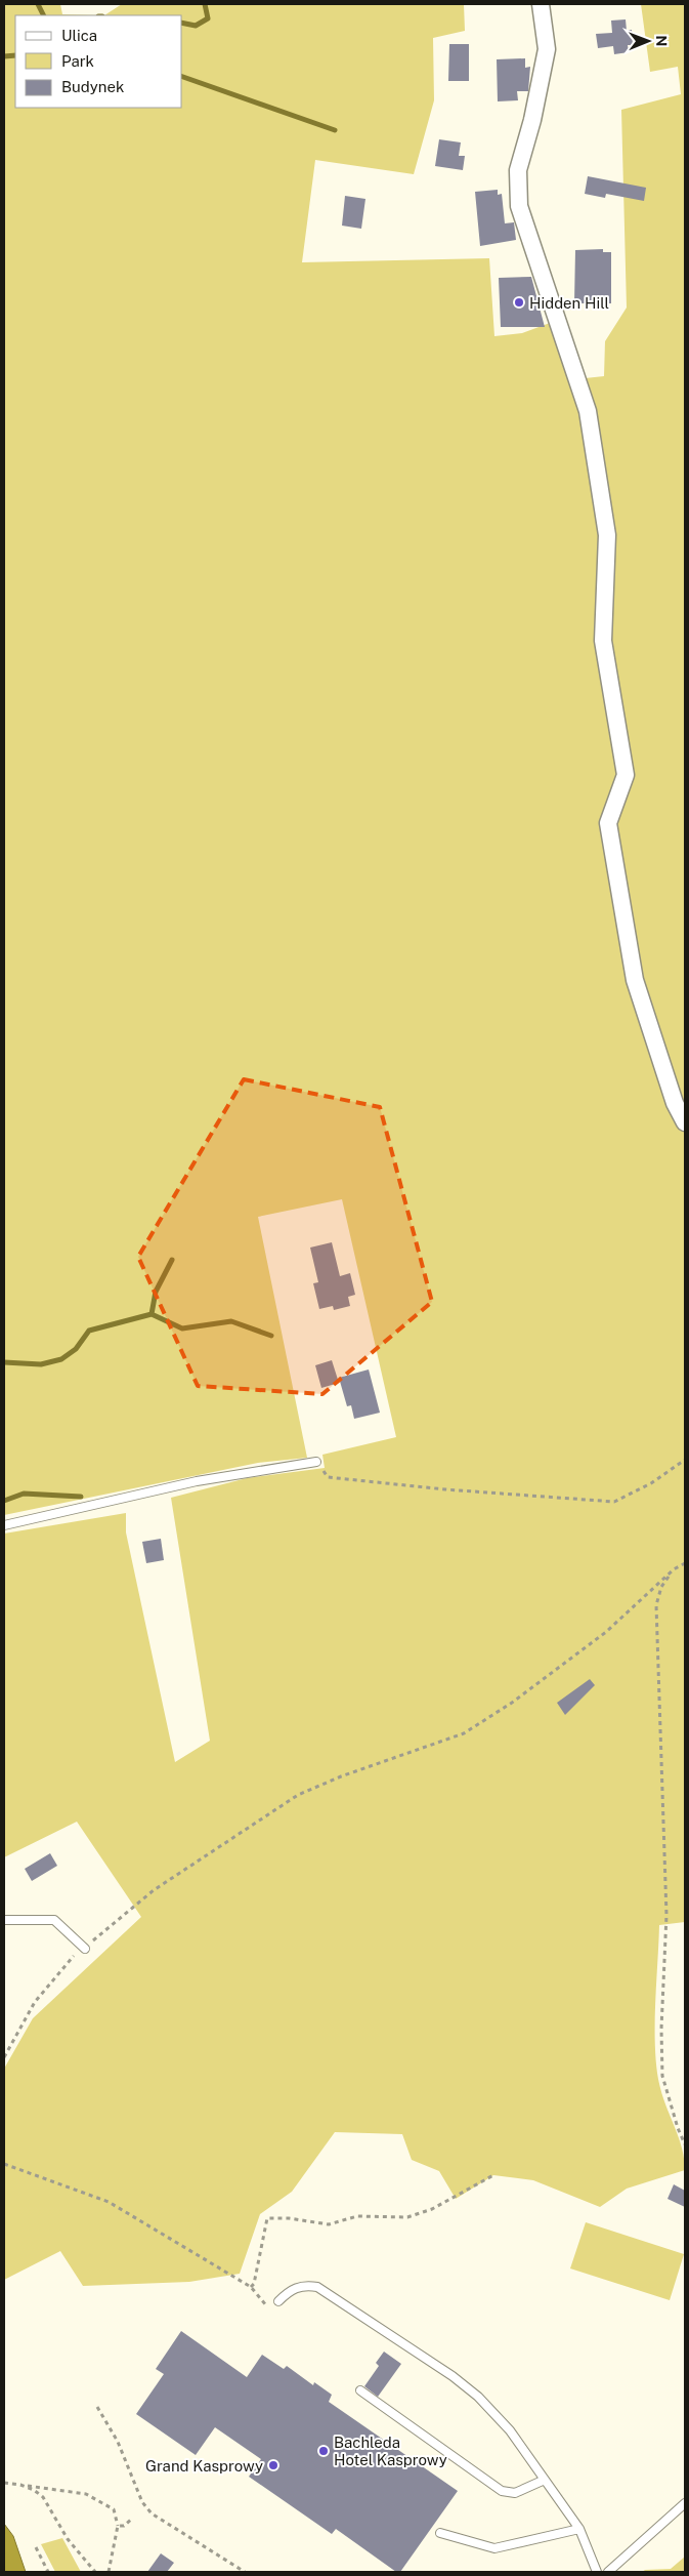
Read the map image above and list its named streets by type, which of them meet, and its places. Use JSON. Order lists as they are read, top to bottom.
{
  "places": ["Hidden Hill", "Bachleda Hotel Kasprowy", "Grand Kasprowy"],
  "legend": ["Ulica", "Park", "Budynek"],
  "north": "right"
}
